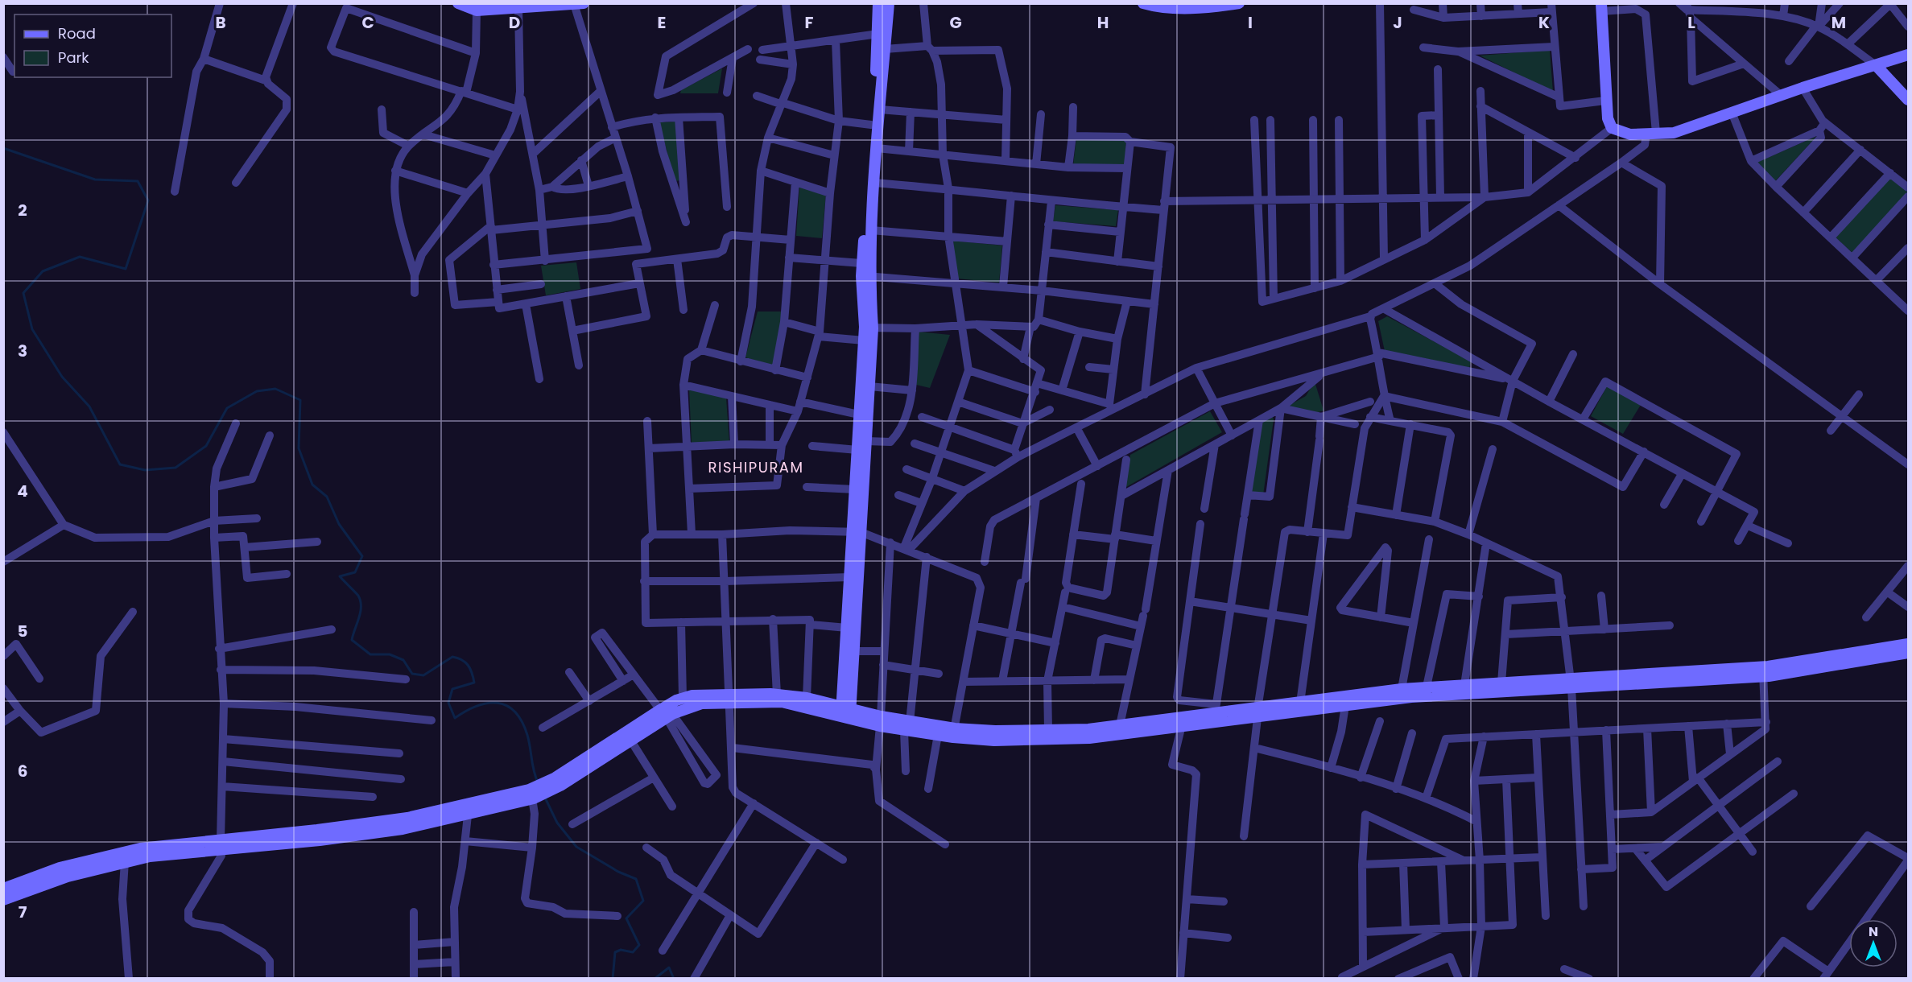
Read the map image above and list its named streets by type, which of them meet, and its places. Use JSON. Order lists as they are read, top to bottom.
{
  "districts": ["RISHIPURAM"],
  "legend": ["Road", "Park"],
  "north": "top",
  "grid": {
    "columns": [
      "B",
      "C",
      "D",
      "E",
      "F",
      "G",
      "H",
      "I",
      "J",
      "K",
      "L",
      "M"
    ],
    "rows": [
      "2",
      "3",
      "4",
      "5",
      "6",
      "7"
    ]
  }
}
